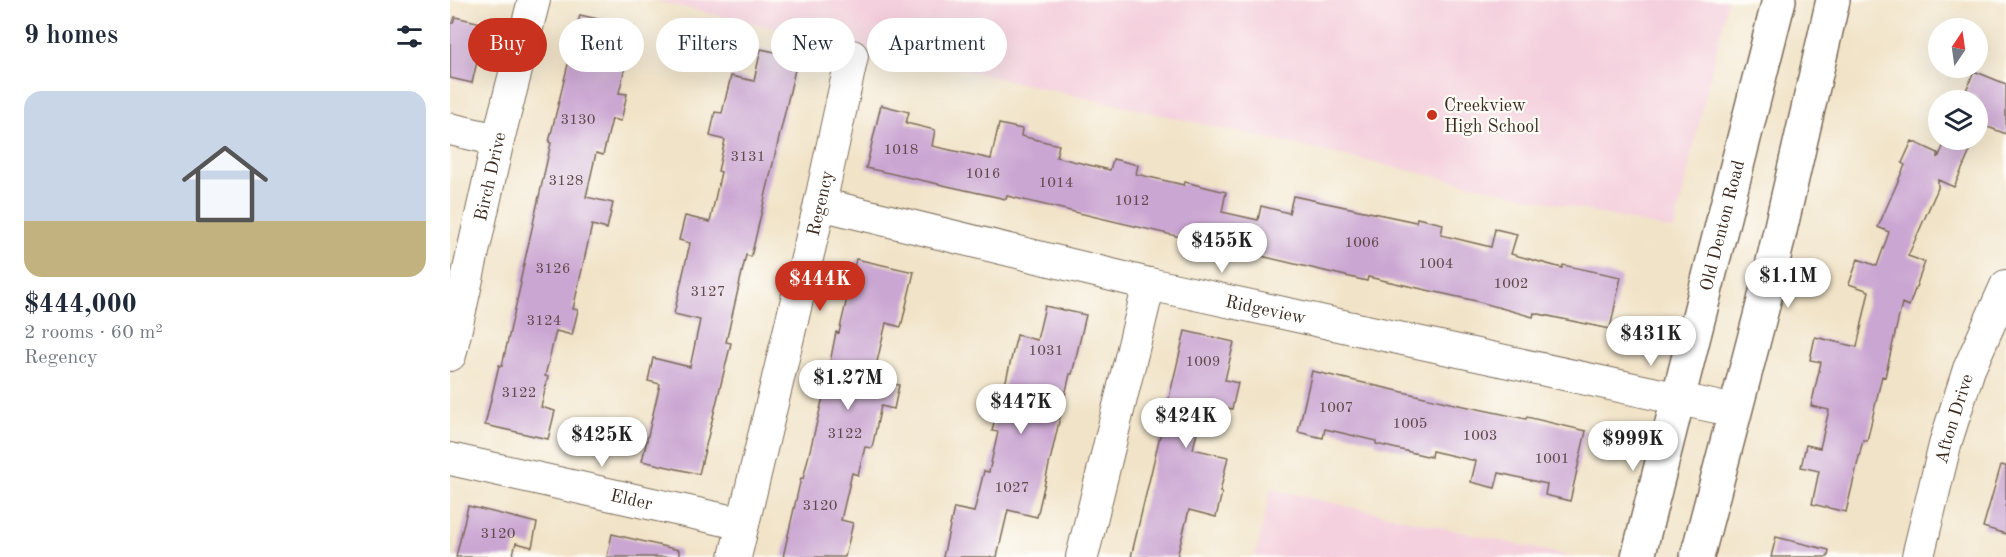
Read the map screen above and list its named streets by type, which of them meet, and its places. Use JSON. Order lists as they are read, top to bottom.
{
  "streets": {
    "main road": ["Old Denton Road"],
    "street": [
      "Birch Drive",
      "Regency",
      "Ridgeview",
      "Afton Drive",
      "Elder"
    ]
  },
  "crossings": [
    ["Regency", "Ridgeview"],
    ["Regency", "Elder"],
    ["Old Denton Road", "Ridgeview"]
  ],
  "places": ["Creekview High School"],
  "house_numbers": [
    "3130",
    "1018",
    "3131",
    "1016",
    "3128",
    "1014",
    "1012",
    "1006",
    "1004",
    "3126",
    "1002",
    "3127",
    "3124",
    "1031",
    "1009",
    "3122",
    "1007",
    "1005",
    "3122",
    "1003",
    "1001",
    "1027",
    "3120",
    "3120"
  ],
  "north": "top",
  "page": {
    "heading": "9 homes",
    "chip": [
      "Buy",
      "Rent",
      "Filters",
      "New",
      "Apartment"
    ],
    "list": [
      {
        "name": "$444,000",
        "note": "2 rooms · 60 m² · Regency"
      }
    ],
    "price": [
      "$455K",
      "$1.1M",
      "$444K",
      "$431K",
      "$1.27M",
      "$447K",
      "$424K",
      "$425K",
      "$999K"
    ]
  }
}
